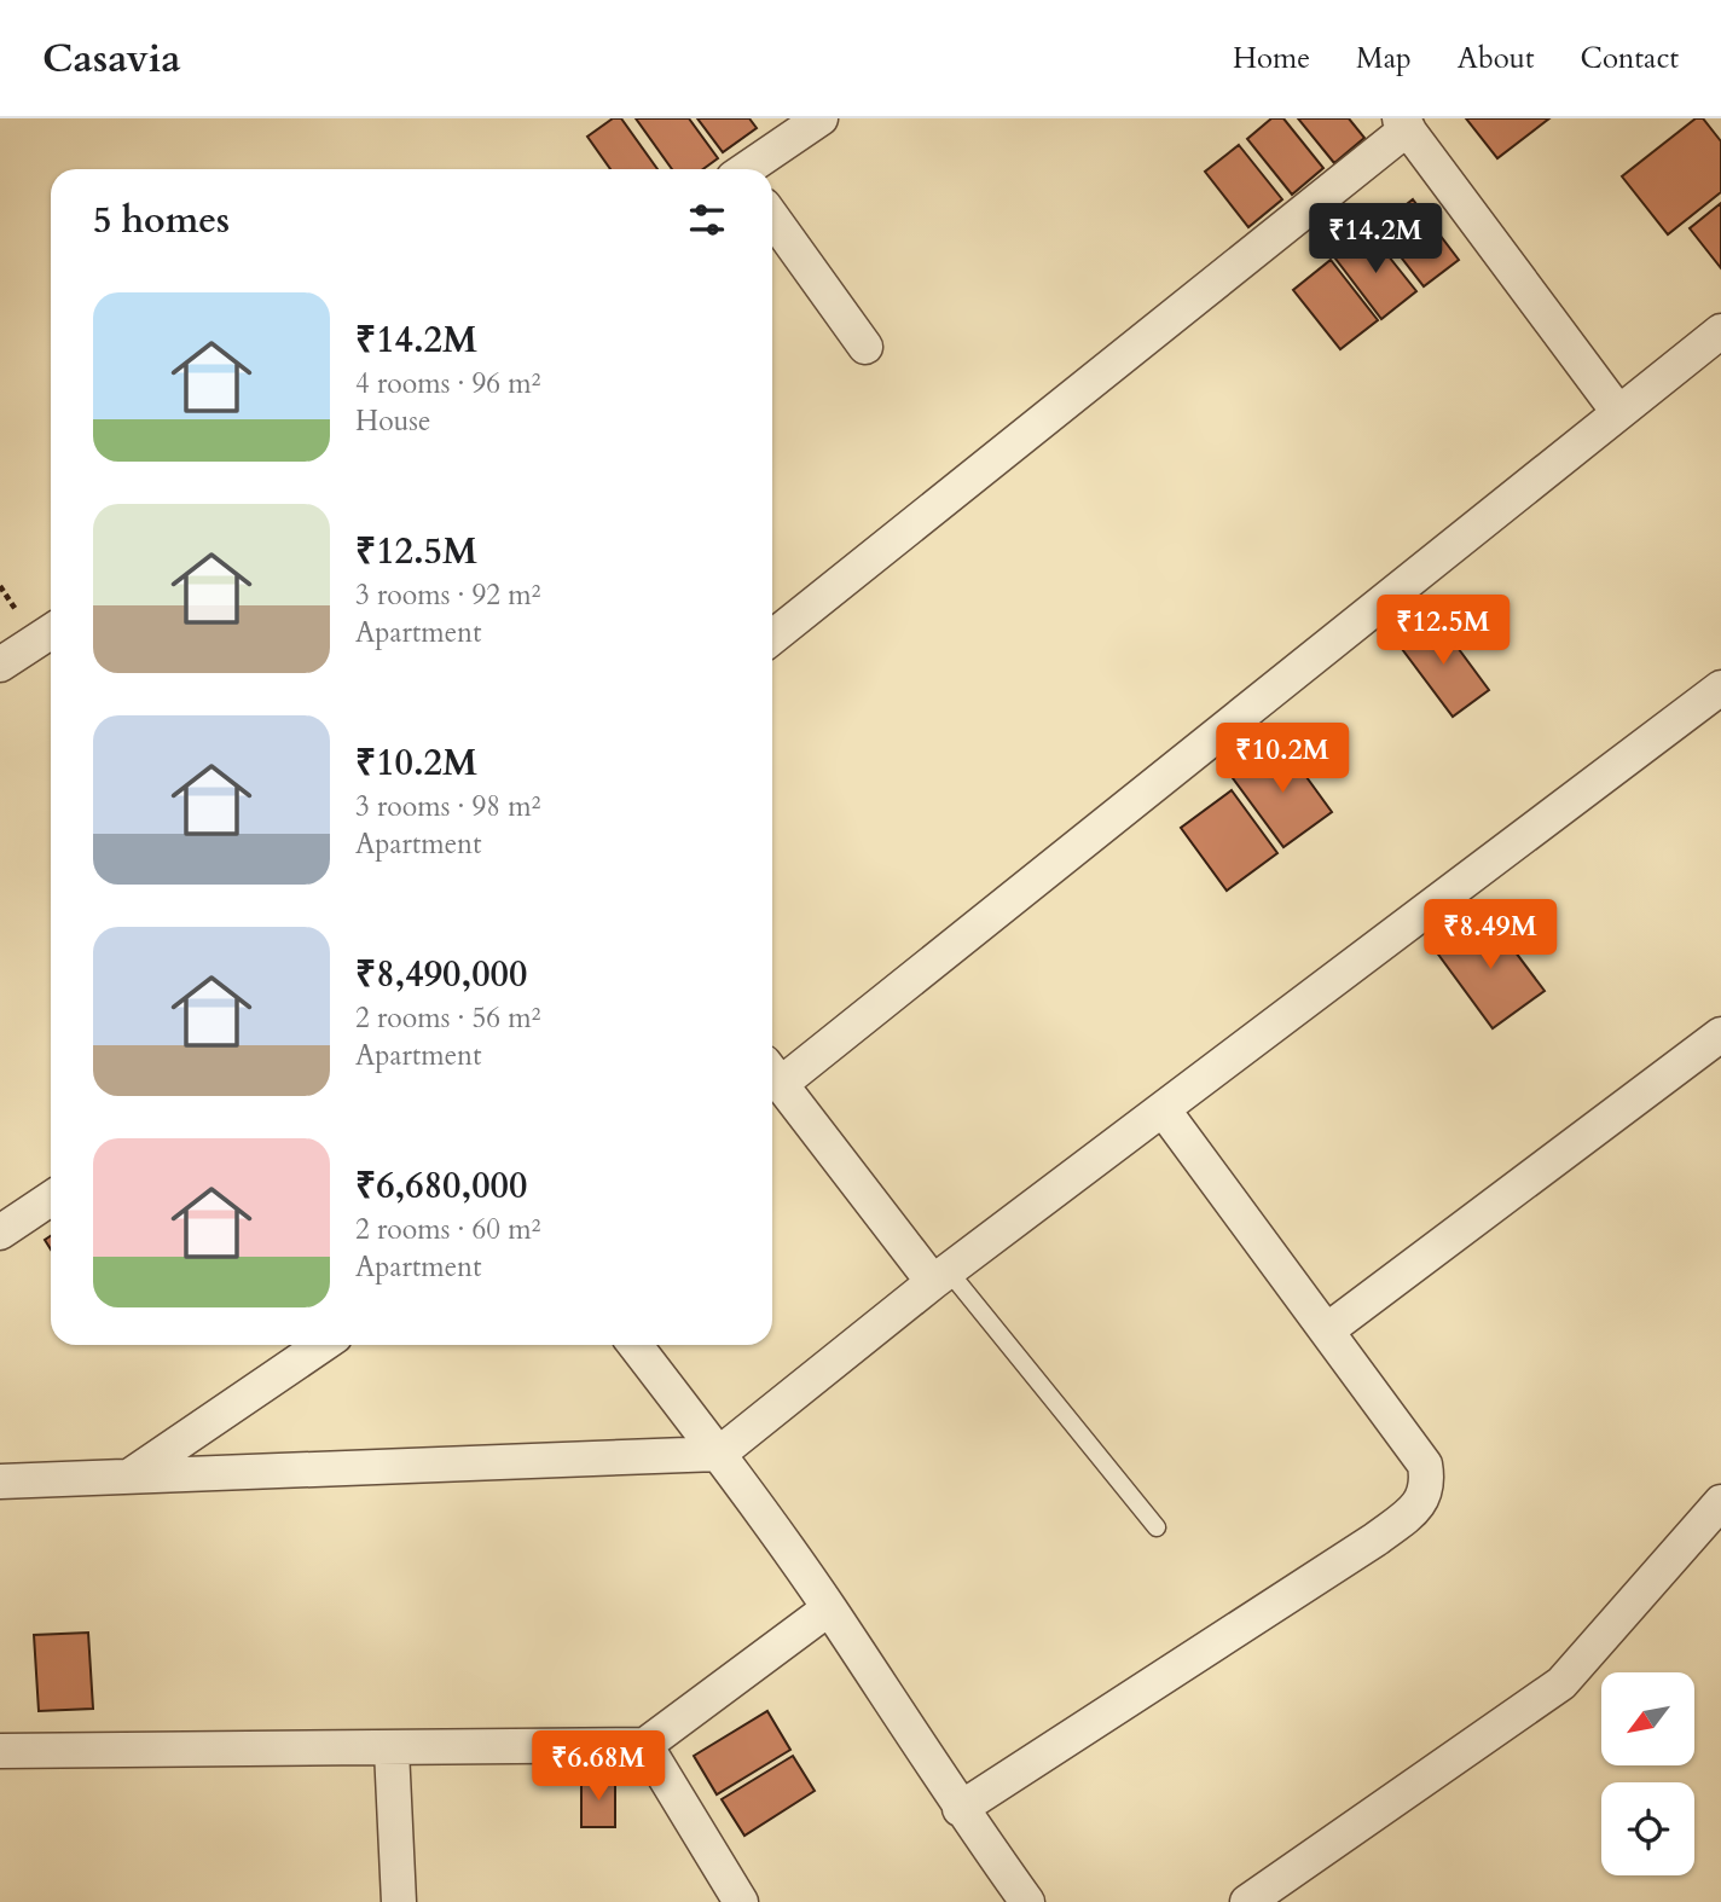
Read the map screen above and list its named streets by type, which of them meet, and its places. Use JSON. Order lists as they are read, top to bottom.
{
  "north": "bottom left",
  "page": {
    "header": "Casavia",
    "nav": [
      "Home",
      "Map",
      "About",
      "Contact"
    ],
    "heading": "5 homes",
    "price": [
      "₹14.2M",
      "₹12.5M",
      "₹10.2M",
      "₹8.49M",
      "₹6.68M"
    ],
    "list": [
      {
        "name": "₹14.2M",
        "note": "4 rooms · 96 m² · House"
      },
      {
        "name": "₹12.5M",
        "note": "3 rooms · 92 m² · Apartment"
      },
      {
        "name": "₹10.2M",
        "note": "3 rooms · 98 m² · Apartment"
      },
      {
        "name": "₹8,490,000",
        "note": "2 rooms · 56 m² · Apartment"
      },
      {
        "name": "₹6,680,000",
        "note": "2 rooms · 60 m² · Apartment"
      }
    ]
  }
}
